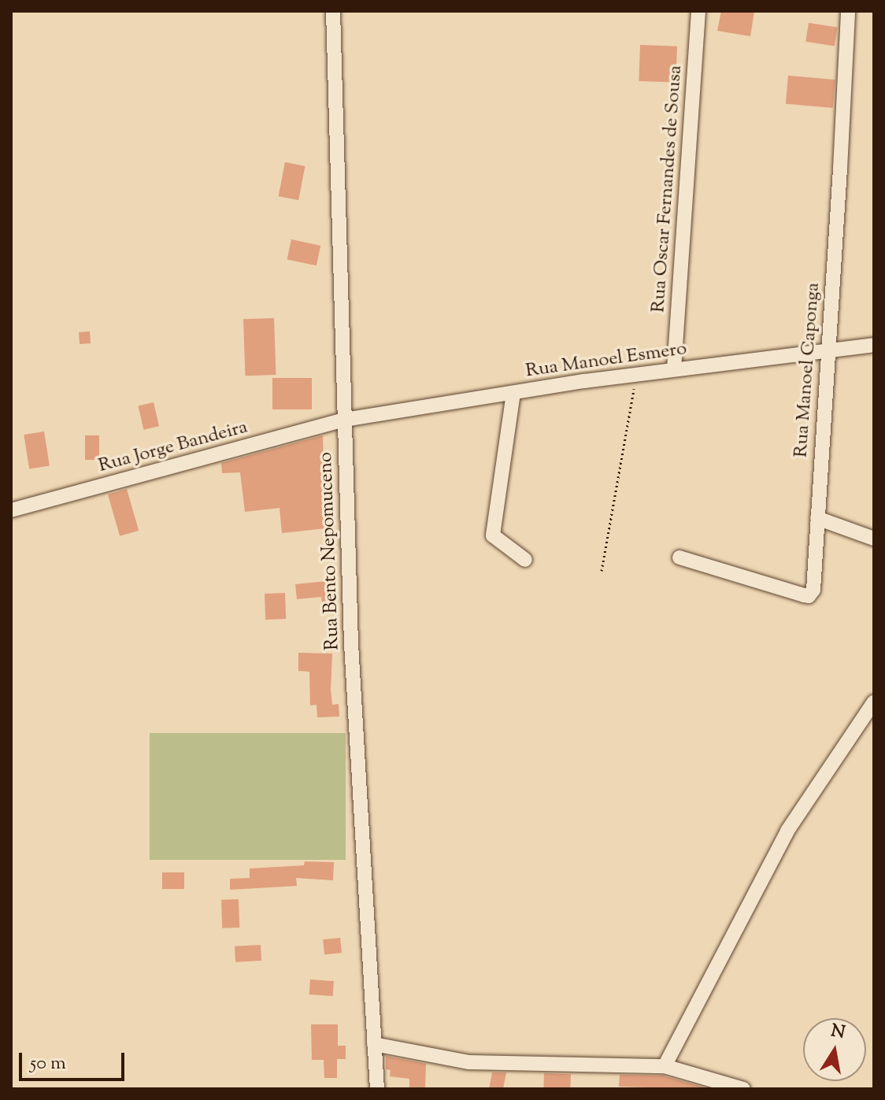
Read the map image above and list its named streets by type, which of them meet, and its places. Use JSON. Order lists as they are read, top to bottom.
{
  "streets": {
    "street": [
      "Rua Oscar Fernandes de Sousa",
      "Rua Manoel Esmero",
      "Rua Manoel Caponga",
      "Rua Jorge Bandeira",
      "Rua Bento Nepomuceno"
    ]
  },
  "crossings": [
    ["Rua Oscar Fernandes de Sousa", "Rua Manoel Esmero"],
    ["Rua Manoel Esmero", "Rua Manoel Caponga"],
    ["Rua Manoel Esmero", "Rua Jorge Bandeira"],
    ["Rua Manoel Esmero", "Rua Bento Nepomuceno"],
    ["Rua Jorge Bandeira", "Rua Bento Nepomuceno"]
  ],
  "scale_bar": "50 m",
  "north": "top"
}
